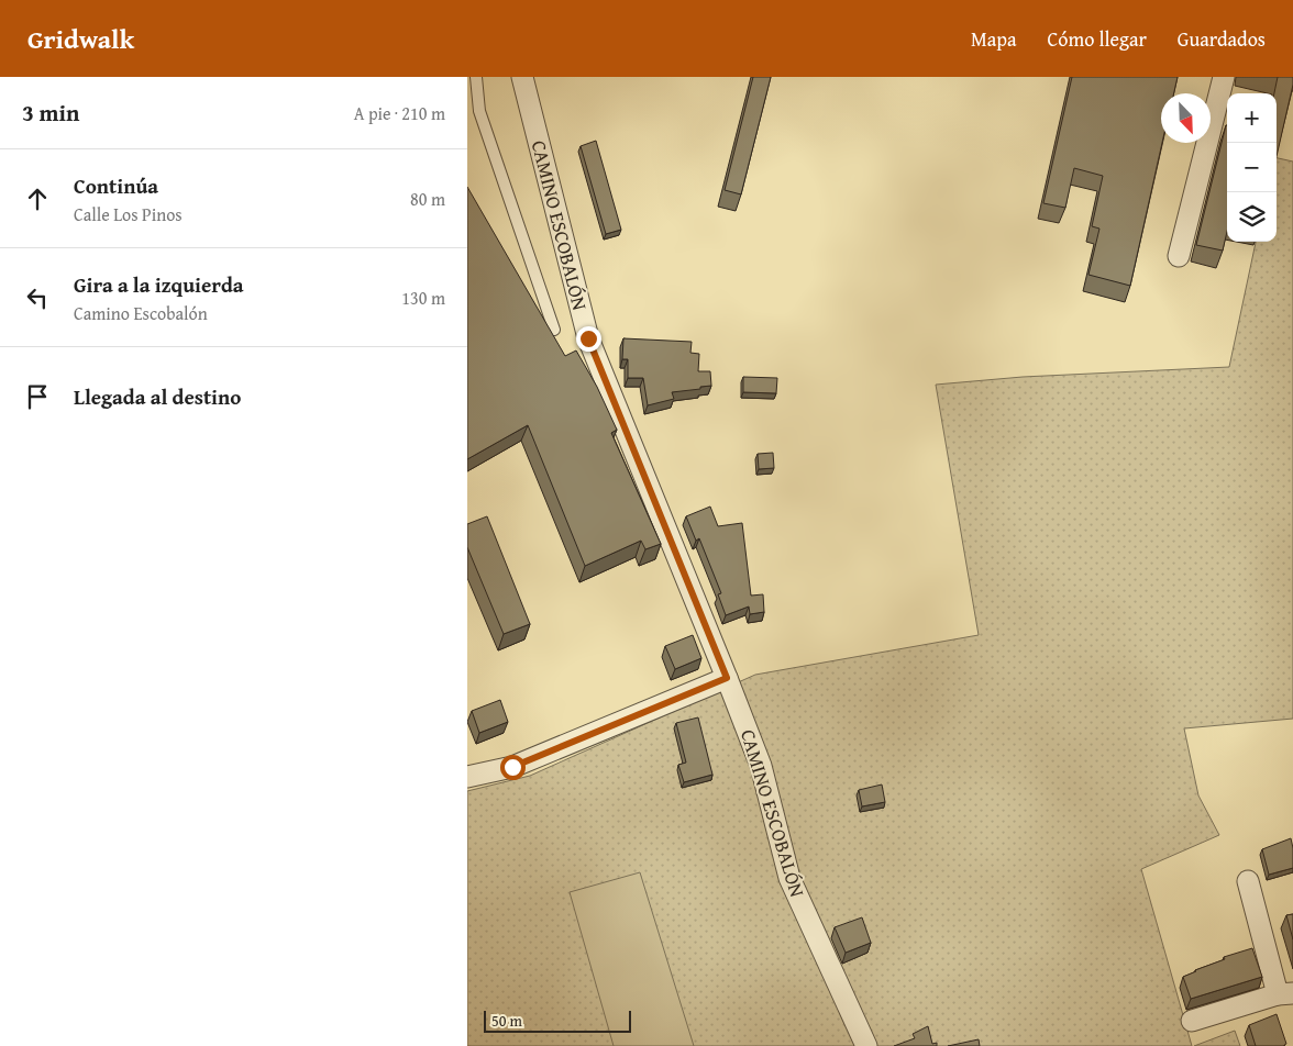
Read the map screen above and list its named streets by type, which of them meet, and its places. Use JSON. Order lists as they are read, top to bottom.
{
  "streets": {
    "street": ["CAMINO ESCOBALÓN"]
  },
  "scale_bar": "50 m",
  "north": "bottom right",
  "page": {
    "header": "Gridwalk",
    "nav": ["Mapa", "Cómo llegar", "Guardados"],
    "heading": ["3 min", "A pie · 210 m"],
    "map_buttons": ["+", "−"],
    "list": [
      ["Continúa", "Calle Los Pinos", "80 m"],
      ["Gira a la izquierda", "Camino Escobalón", "130 m"],
      "Llegada al destino"
    ],
    "scale": "50 m"
  }
}
